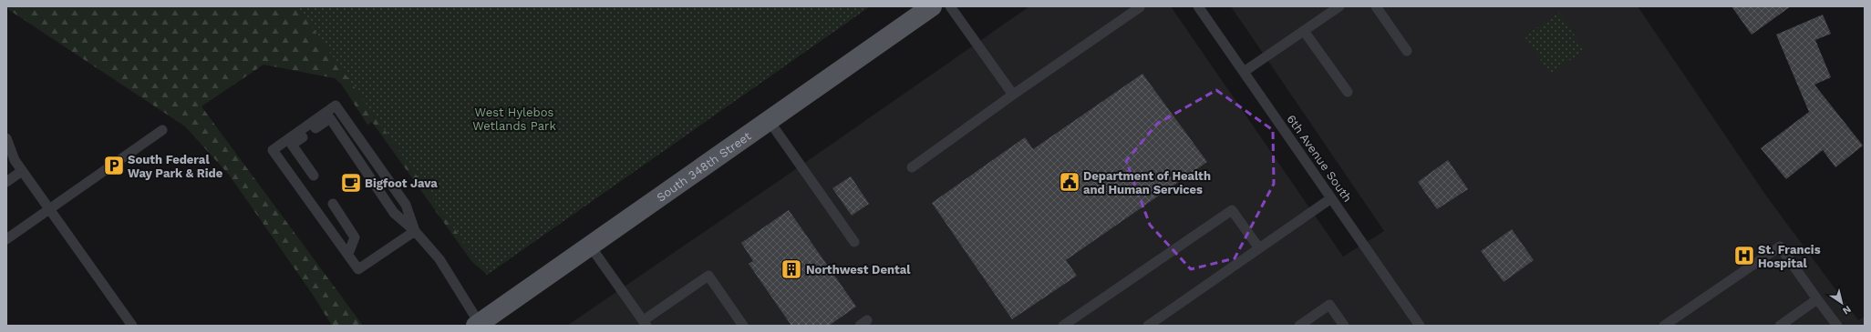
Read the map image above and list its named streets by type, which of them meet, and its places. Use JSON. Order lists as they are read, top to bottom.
{
  "streets": {
    "main road": ["South 348th Street"],
    "lane": ["6th Avenue South"]
  },
  "parks": ["West Hylebos Wetlands Park"],
  "places": {
    "parking": ["South Federal Way Park & Ride"],
    "public building": ["Department of Health and Human Services"],
    "cafe": ["Bigfoot Java"],
    "hospital": ["St. Francis Hospital"],
    "building": ["Northwest Dental"]
  },
  "north": "bottom right"
}
